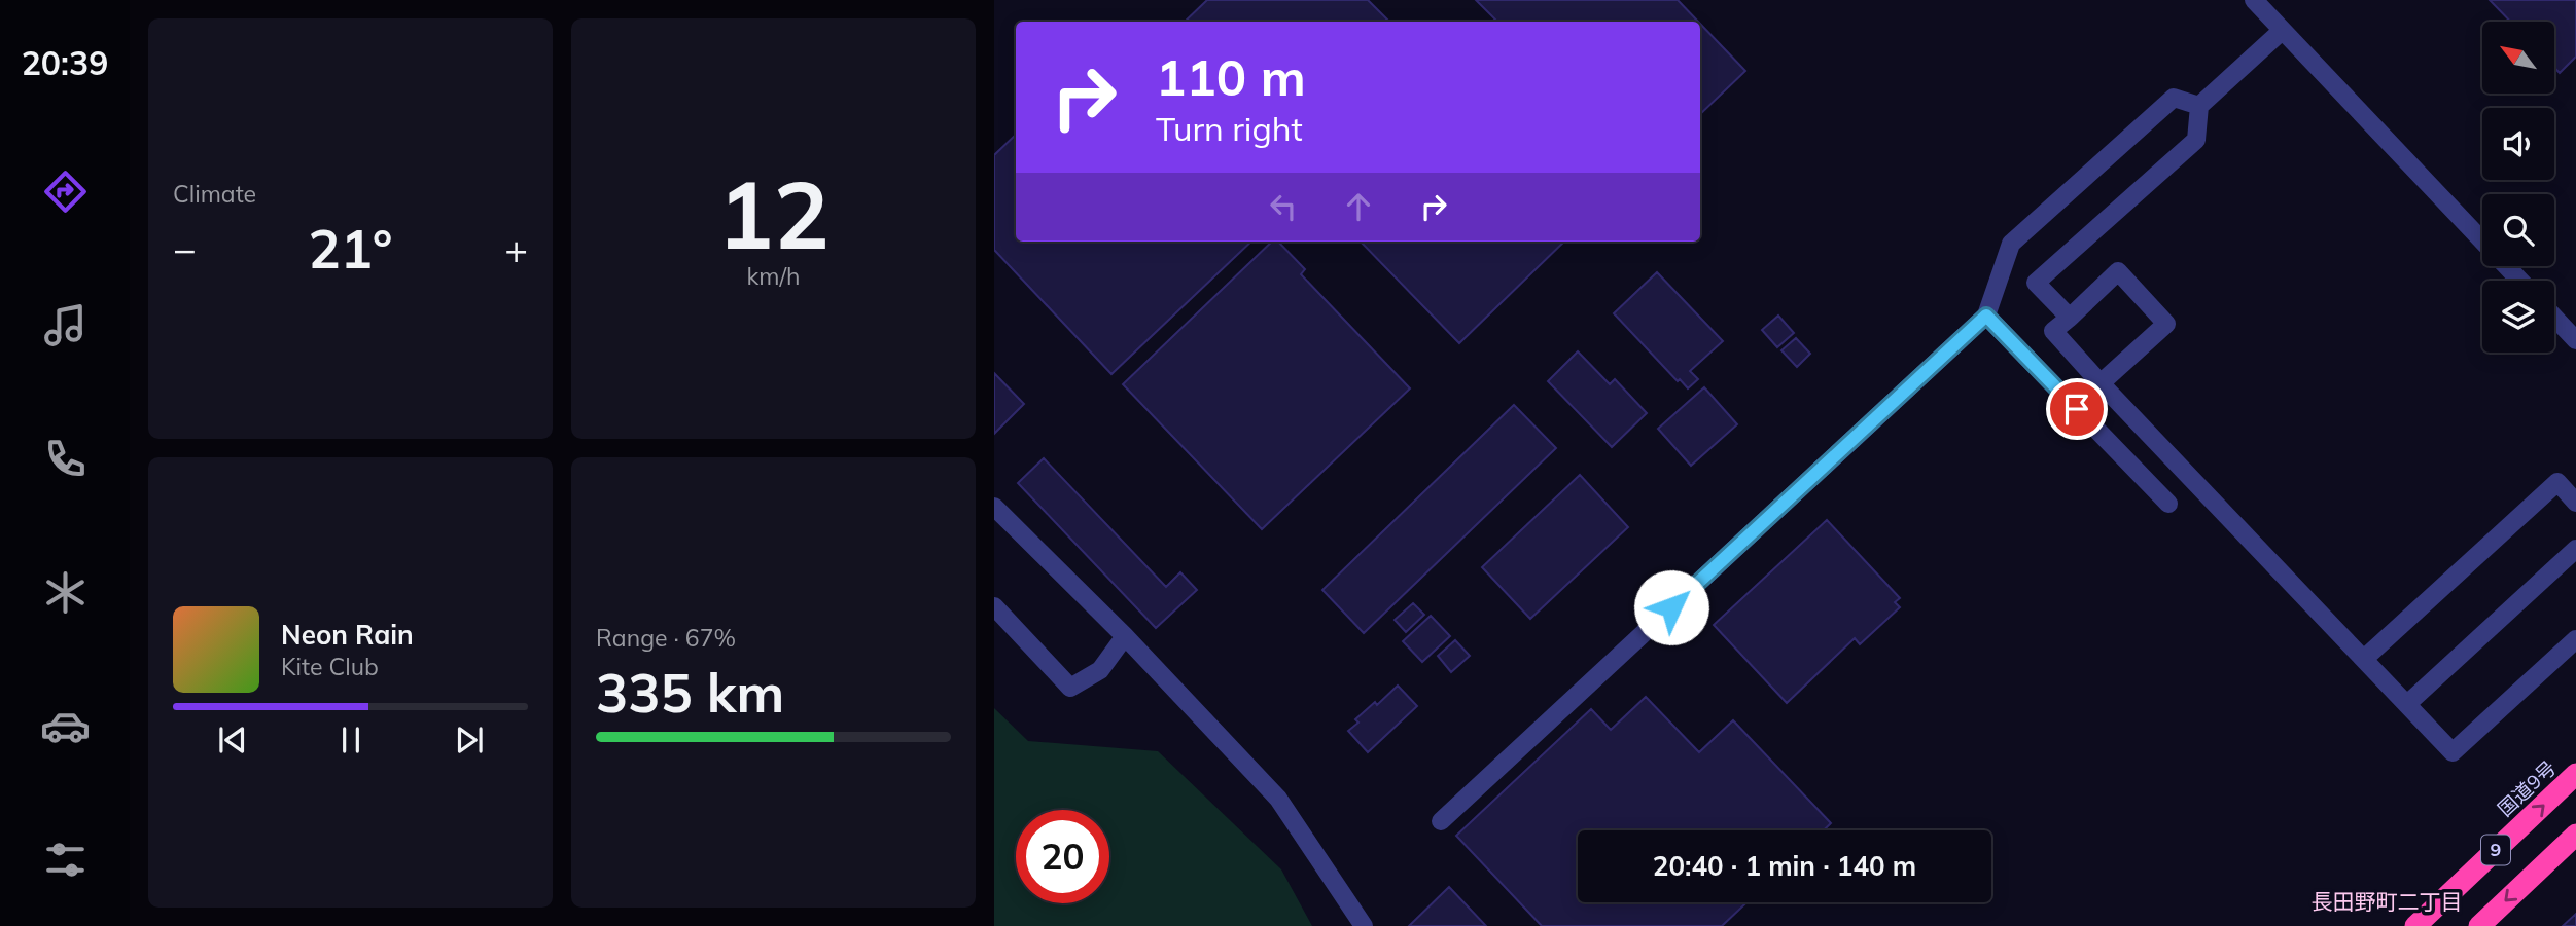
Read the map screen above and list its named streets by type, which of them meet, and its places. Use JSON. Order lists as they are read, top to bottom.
{
  "streets": {
    "highway": ["国道9号", "9"]
  },
  "districts": ["長田野町二丁目"],
  "north": "top left",
  "page": {
    "tabs": "20:39",
    "tile": [
      "Climate",
      ["12", "km/h"],
      ["Range · 67%", "335 km"]
    ],
    "turn": ["110 m", "Turn right"],
    "heat": ["−", "21°", "+"],
    "song": ["Neon Rain", "Kite Club"],
    "limit": "20",
    "trip": "20:40 · 1 min · 140 m"
  }
}
